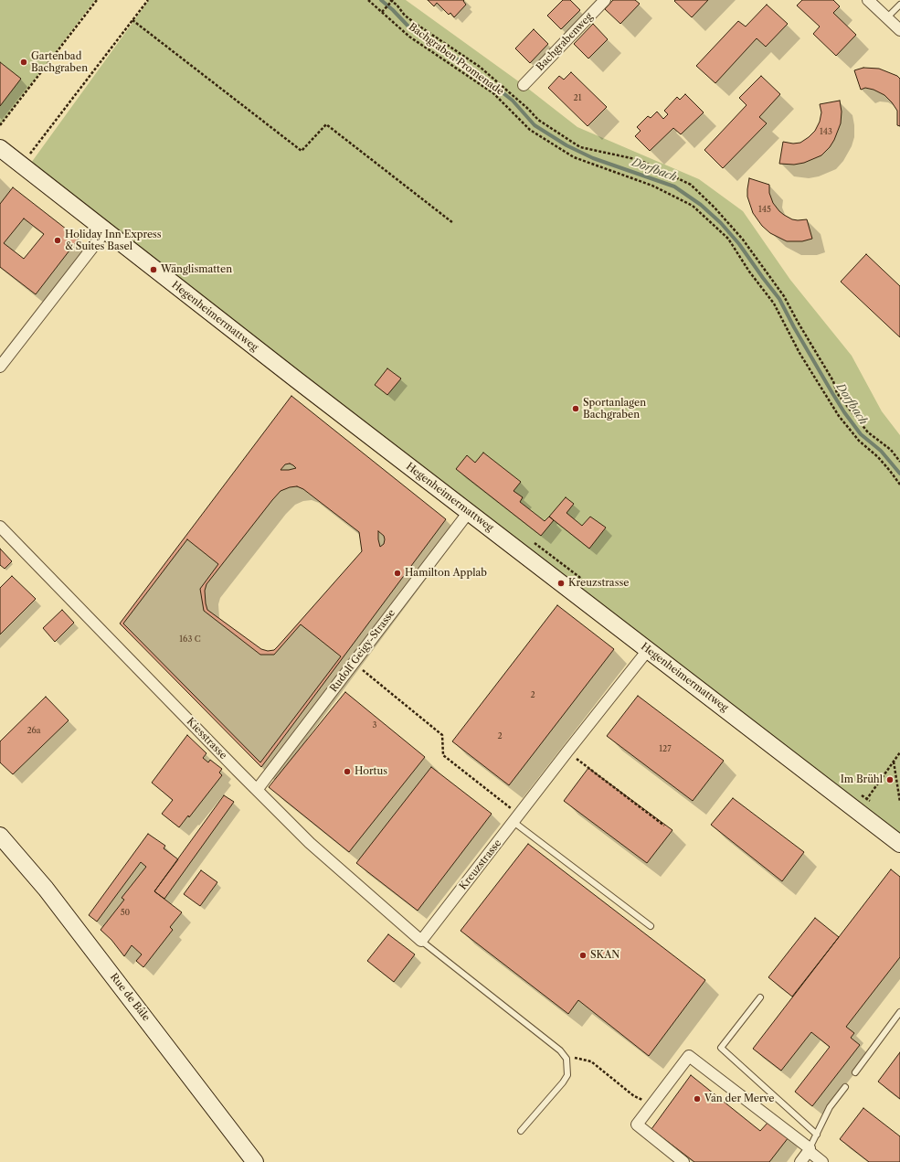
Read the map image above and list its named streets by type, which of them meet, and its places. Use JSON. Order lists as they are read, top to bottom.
{
  "streets": {
    "street": [
      "Bachgrabenweg",
      "Hegenheimermattweg",
      "Rudolf Geigy-Strasse",
      "Kiesstrasse",
      "Kreuzstrasse",
      "Rue de Bâle"
    ],
    "path": ["Bachgraben Promenade"]
  },
  "crossings": [
    ["Hegenheimermattweg", "Rudolf Geigy-Strasse"],
    ["Hegenheimermattweg", "Kreuzstrasse"],
    ["Rudolf Geigy-Strasse", "Kiesstrasse"],
    ["Kiesstrasse", "Kreuzstrasse"]
  ],
  "water": ["Dorfbach"],
  "places": [
    "Gartenbad Bachgraben",
    "Holiday Inn Express & Suites Basel",
    "Wänglismatten",
    "Sportanlagen Bachgraben",
    "Hamilton Applab",
    "Kreuzstrasse",
    "Hortus",
    "Im Brühl",
    "SKAN",
    "Van der Merve"
  ],
  "house_numbers": [
    "21",
    "143",
    "145",
    "163 C",
    "2",
    "3",
    "26a",
    "2",
    "127",
    "50"
  ]
}
